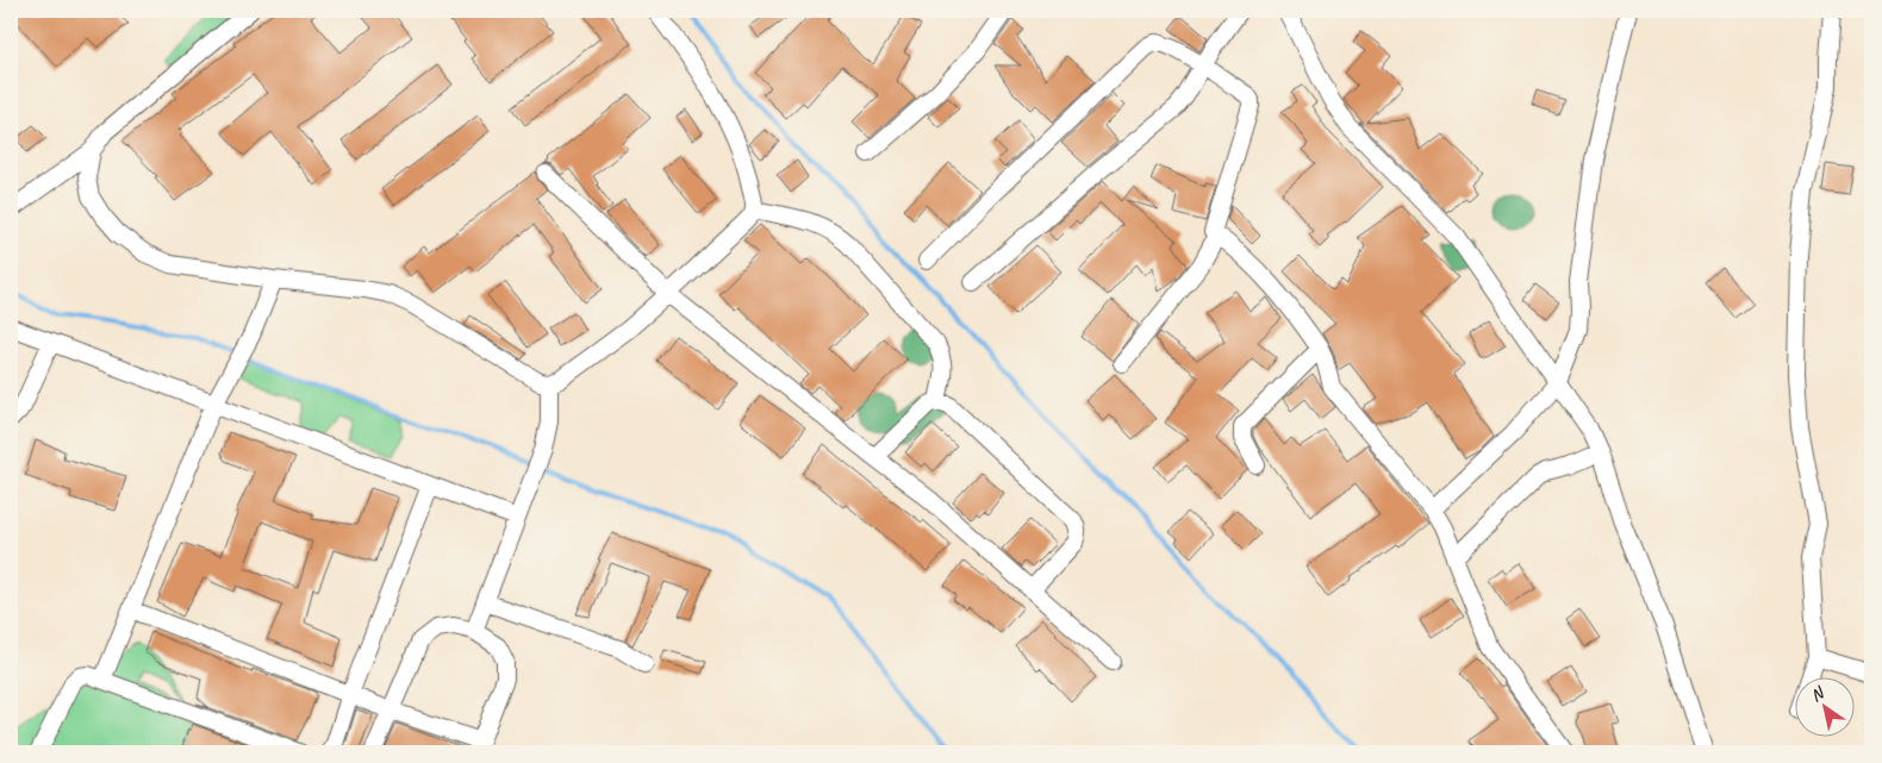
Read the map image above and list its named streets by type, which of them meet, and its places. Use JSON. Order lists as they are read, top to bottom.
{
  "north": "top left"
}
